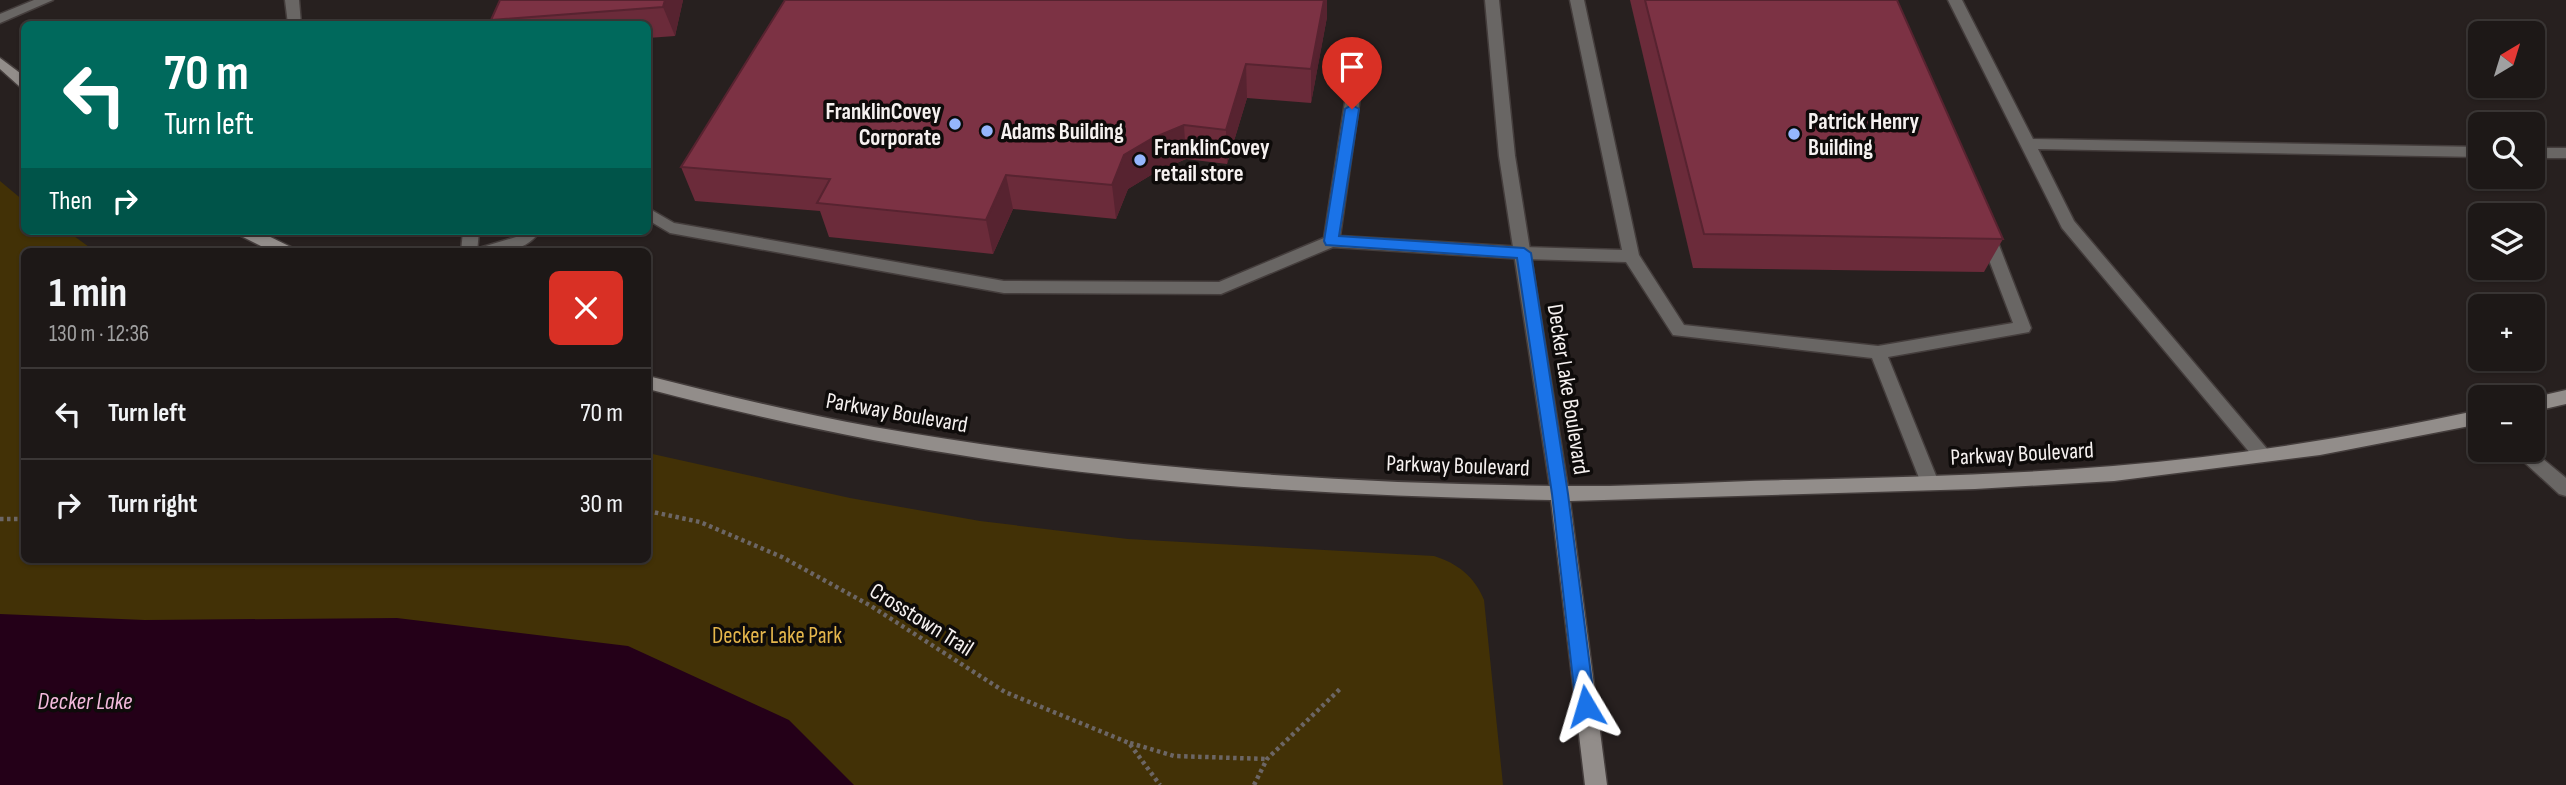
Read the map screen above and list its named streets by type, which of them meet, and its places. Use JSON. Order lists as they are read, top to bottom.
{
  "streets": {
    "street": ["Decker Lake Boulevard", "Parkway Boulevard"],
    "path": ["Crosstown Trail"]
  },
  "crossings": [
    ["Decker Lake Boulevard", "Parkway Boulevard"]
  ],
  "water": ["Decker Lake"],
  "parks": ["Decker Lake Park"],
  "places": [
    "FranklinCovey Corporate",
    "Adams Building",
    "Patrick Henry Building",
    "FranklinCovey retail store"
  ],
  "north": "top right",
  "page": {
    "map_buttons": ["+", "−"],
    "turn": ["70 m", "Turn left"],
    "then": "Then",
    "heading": ["1 min", "130 m · 12:36"],
    "list": [
      {
        "name": "Turn left",
        "value": "70 m"
      },
      {
        "name": "Turn right",
        "value": "30 m"
      }
    ]
  }
}
